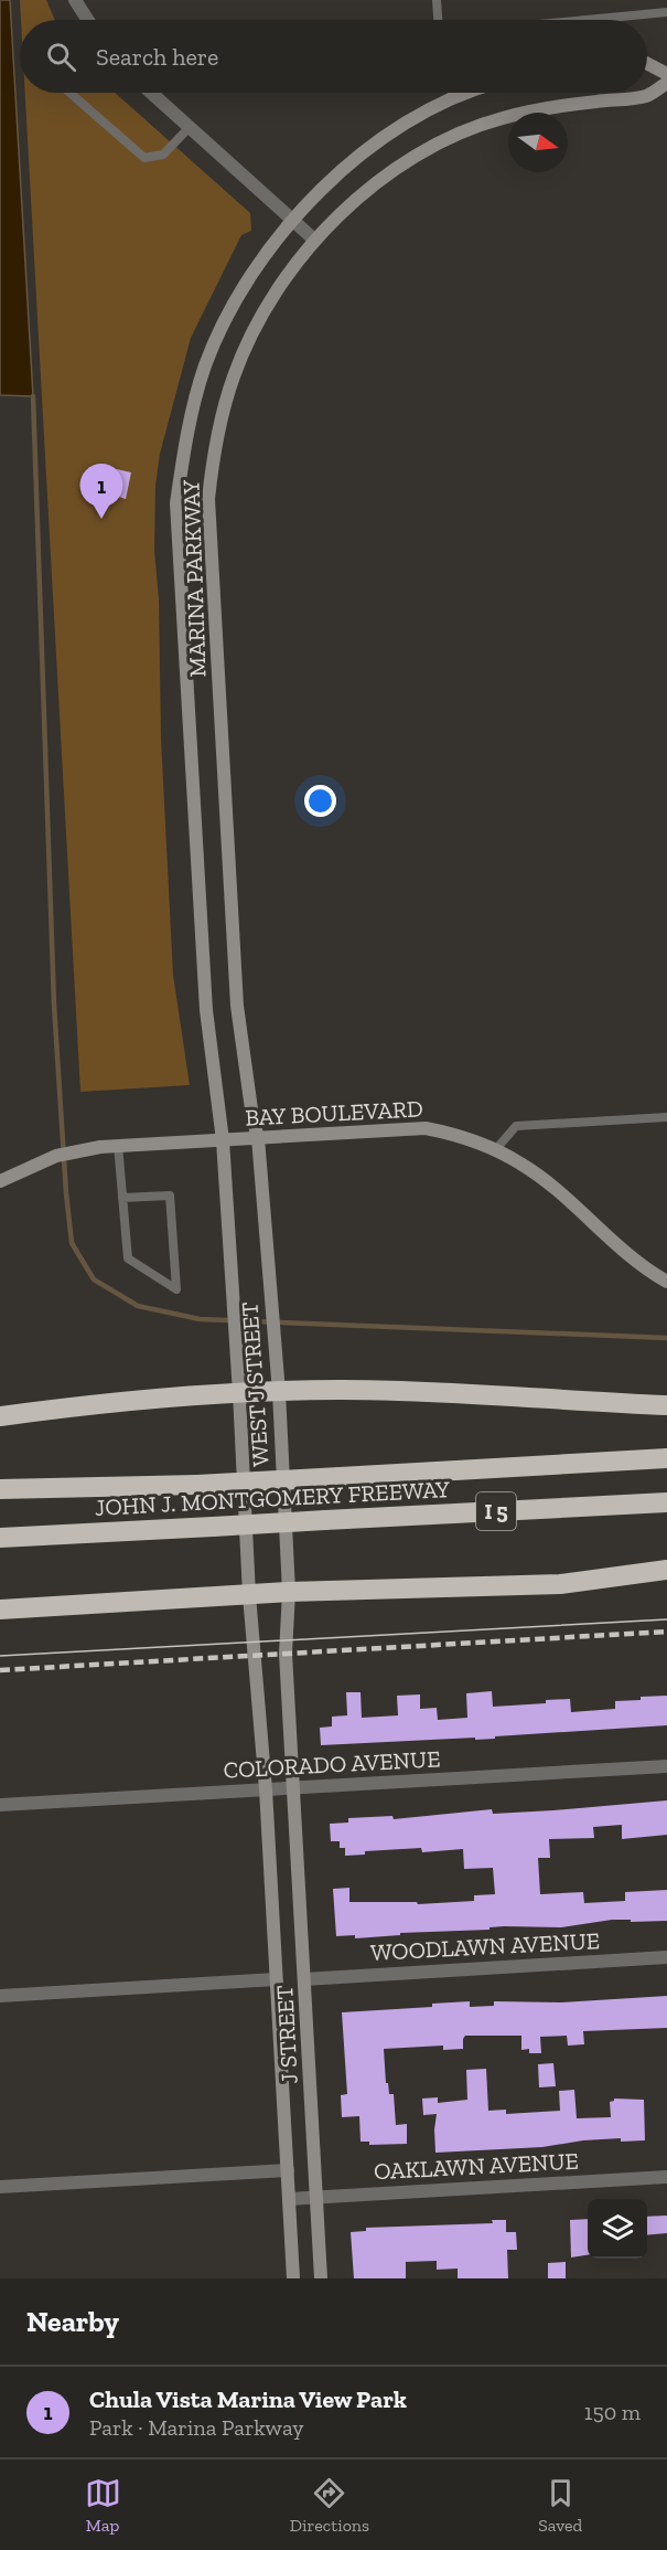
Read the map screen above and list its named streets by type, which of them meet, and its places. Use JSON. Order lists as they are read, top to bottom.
{
  "streets": {
    "highway": ["JOHN J. MONTGOMERY FREEWAY", "I 5"],
    "main road": [
      "MARINA PARKWAY",
      "BAY BOULEVARD",
      "WEST J STREET",
      "J STREET"
    ],
    "street": ["COLORADO AVENUE", "WOODLAWN AVENUE", "OAKLAWN AVENUE"]
  },
  "crossings": [
    ["MARINA PARKWAY", "BAY BOULEVARD"],
    ["MARINA PARKWAY", "WEST J STREET"],
    ["BAY BOULEVARD", "WEST J STREET"],
    ["WEST J STREET", "COLORADO AVENUE"],
    ["WEST J STREET", "J STREET"],
    ["COLORADO AVENUE", "J STREET"],
    ["WOODLAWN AVENUE", "J STREET"],
    ["J STREET", "OAKLAWN AVENUE"]
  ],
  "north": "right",
  "page": {
    "search": "Search here",
    "pins": "1",
    "heading": "Nearby",
    "list": [
      {
        "mark": "1",
        "name": "Chula Vista Marina View Park",
        "note": "Park · Marina Parkway",
        "value": "150 m"
      }
    ],
    "nav": ["Map", "Directions", "Saved"]
  }
}
